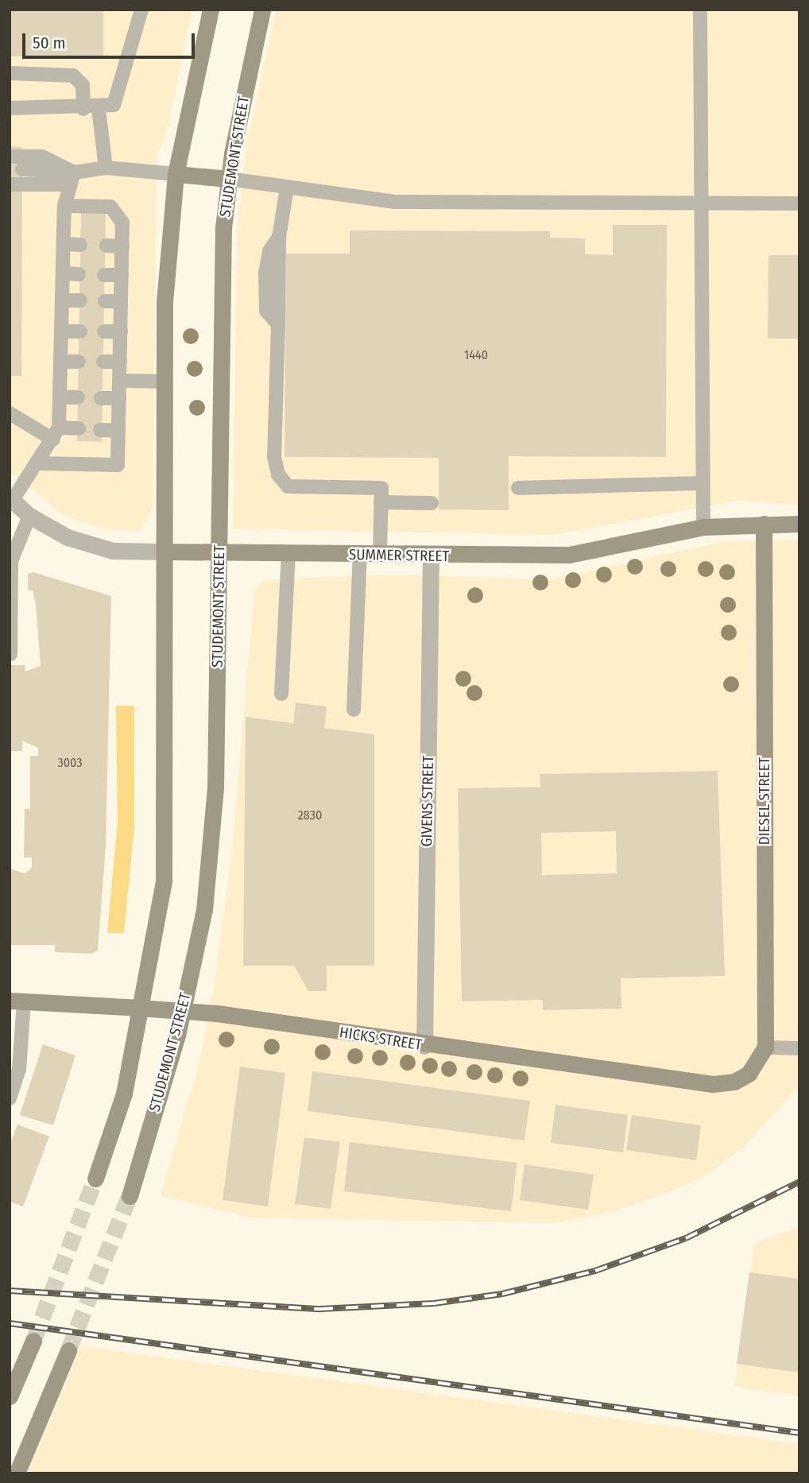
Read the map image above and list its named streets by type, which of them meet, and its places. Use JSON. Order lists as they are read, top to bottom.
{
  "streets": {
    "main road": [
      "STUDEMONT STREET",
      "SUMMER STREET",
      "DIESEL STREET",
      "HICKS STREET"
    ],
    "street": ["GIVENS STREET"]
  },
  "crossings": [
    ["STUDEMONT STREET", "SUMMER STREET"],
    ["SUMMER STREET", "GIVENS STREET"],
    ["SUMMER STREET", "DIESEL STREET"],
    ["GIVENS STREET", "HICKS STREET"],
    ["DIESEL STREET", "HICKS STREET"]
  ],
  "house_numbers": ["1440", "3003", "2830"],
  "scale_bar": "50 m"
}
